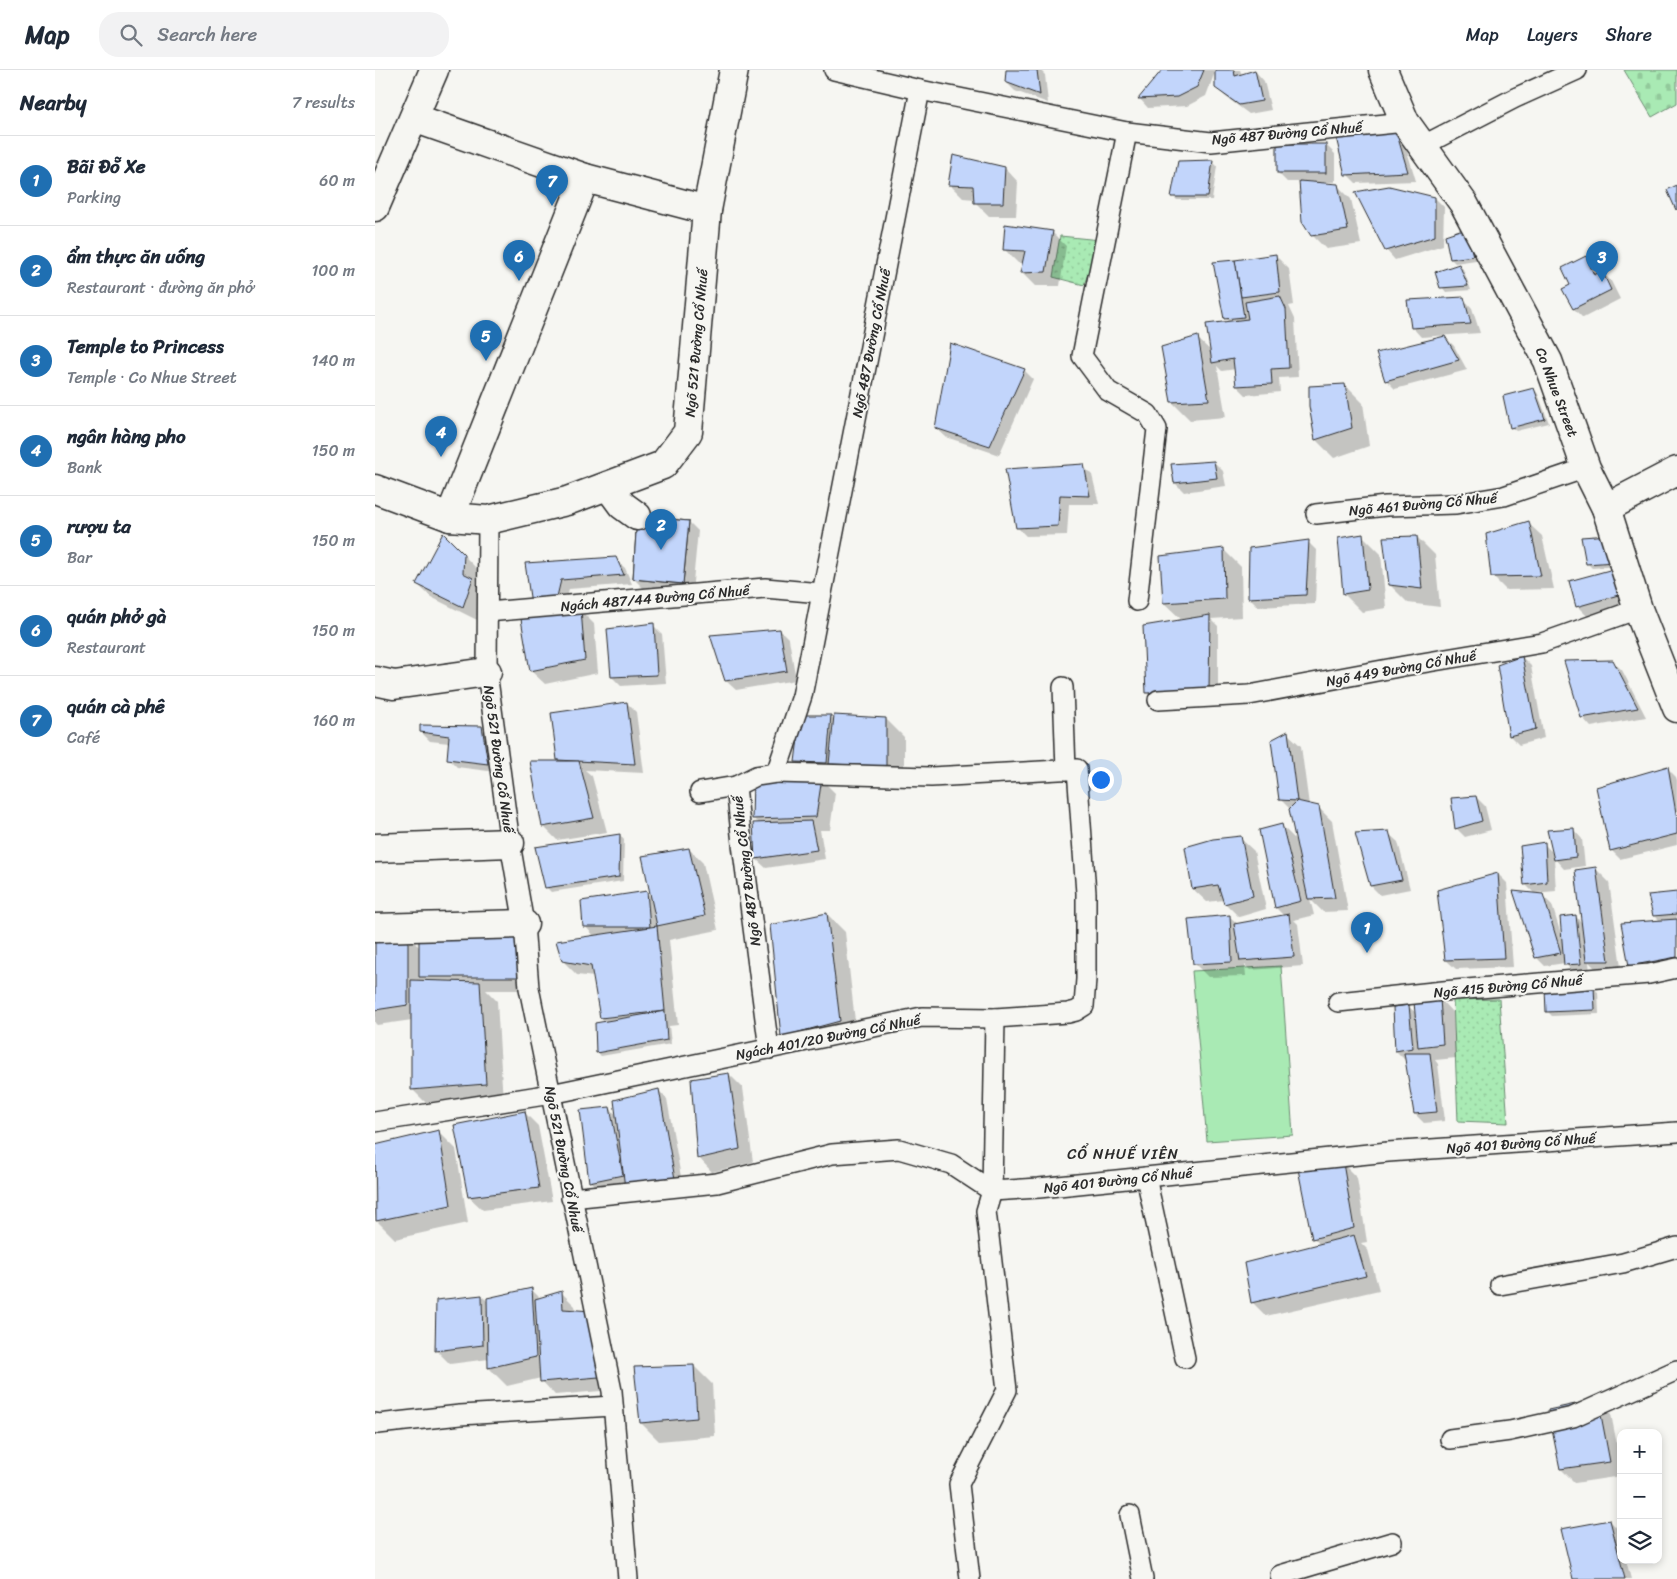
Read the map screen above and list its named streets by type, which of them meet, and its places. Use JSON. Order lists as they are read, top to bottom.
{
  "streets": {
    "street": ["Ngõ 521 Đường Cổ Nhuế", "Co Nhue Street"],
    "lane": [
      "Ngõ 487 Đường Cổ Nhuế",
      "Ngõ 461 Đường Cổ Nhuế",
      "Ngách 487/44 Đường Cổ Nhuế",
      "Ngõ 449 Đường Cổ Nhuế",
      "Ngõ 415 Đường Cổ Nhuế",
      "Ngách 401/20 Đường Cổ Nhuế",
      "Ngõ 401 Đường Cổ Nhuế"
    ]
  },
  "crossings": [
    ["Ngõ 487 Đường Cổ Nhuế", "Co Nhue Street"],
    ["Ngõ 487 Đường Cổ Nhuế", "Ngách 487/44 Đường Cổ Nhuế"],
    ["Ngõ 487 Đường Cổ Nhuế", "Ngách 401/20 Đường Cổ Nhuế"],
    ["Ngõ 521 Đường Cổ Nhuế", "Ngách 487/44 Đường Cổ Nhuế"],
    ["Ngõ 521 Đường Cổ Nhuế", "Ngách 401/20 Đường Cổ Nhuế"],
    ["Co Nhue Street", "Ngõ 461 Đường Cổ Nhuế"],
    ["Co Nhue Street", "Ngõ 449 Đường Cổ Nhuế"]
  ],
  "districts": ["CỔ NHUẾ VIÊN"],
  "page": {
    "header": "Map",
    "search": "Search here",
    "nav": ["Map", "Layers", "Share"],
    "heading": ["Nearby", "7 results"],
    "list": [
      {
        "mark": "1",
        "name": "Bãi Đỗ Xe",
        "note": "Parking",
        "value": "60 m"
      },
      {
        "mark": "2",
        "name": "ẩm thực ăn uống",
        "note": "Restaurant · đường ăn phở",
        "value": "100 m"
      },
      {
        "mark": "3",
        "name": "Temple to Princess",
        "note": "Temple · Co Nhue Street",
        "value": "140 m"
      },
      {
        "mark": "4",
        "name": "ngân hàng pho",
        "note": "Bank",
        "value": "150 m"
      },
      {
        "mark": "5",
        "name": "rượu ta",
        "note": "Bar",
        "value": "150 m"
      },
      {
        "mark": "6",
        "name": "quán phở gà",
        "note": "Restaurant",
        "value": "150 m"
      },
      {
        "mark": "7",
        "name": "quán cà phê",
        "note": "Café",
        "value": "160 m"
      }
    ],
    "pins": [
      "7",
      "6",
      "3",
      "5",
      "4",
      "2",
      "1"
    ],
    "map_buttons": ["+", "−"]
  }
}
